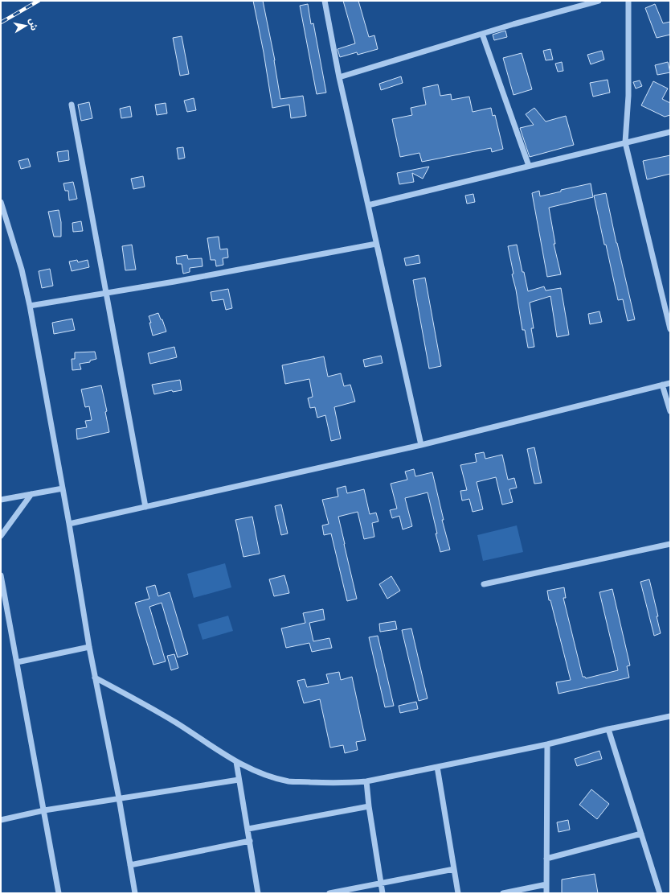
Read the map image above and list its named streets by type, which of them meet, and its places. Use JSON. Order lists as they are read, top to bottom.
{
  "north": "right"
}
